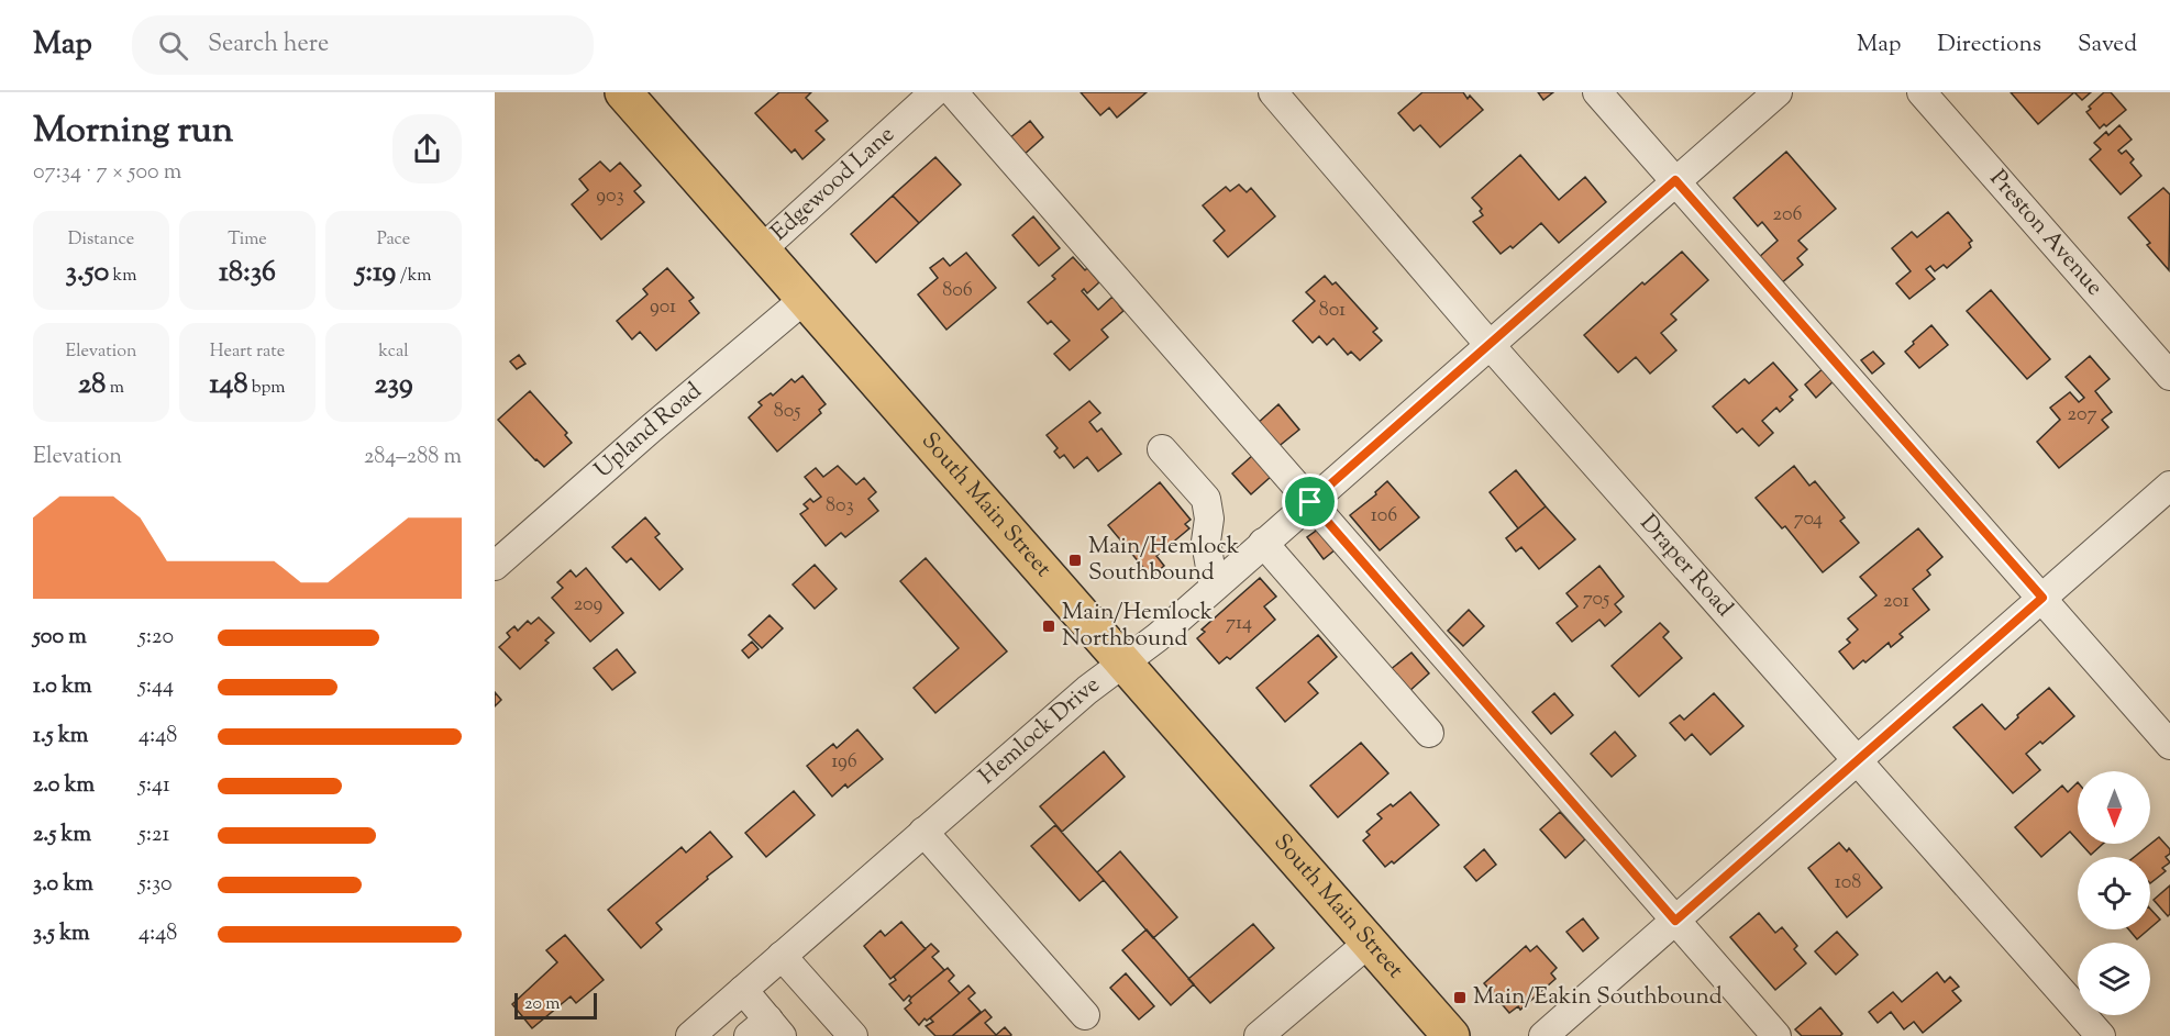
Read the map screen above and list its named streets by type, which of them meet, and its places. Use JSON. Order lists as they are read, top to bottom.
{
  "streets": {
    "main road": ["South Main Street"],
    "street": [
      "Edgewood Lane",
      "Preston Avenue",
      "Upland Road",
      "Draper Road",
      "Hemlock Drive"
    ]
  },
  "crossings": [
    ["Edgewood Lane", "South Main Street"],
    ["Upland Road", "South Main Street"],
    ["South Main Street", "Hemlock Drive"],
    ["Draper Road", "Hemlock Drive"]
  ],
  "places": {
    "transit": ["Main/Hemlock Southbound", "Main/Hemlock Northbound", "Main/Eakin Southbound"]
  },
  "house_numbers": [
    "903",
    "206",
    "806",
    "901",
    "801",
    "805",
    "207",
    "803",
    "106",
    "704",
    "705",
    "201",
    "209",
    "714",
    "196",
    "108"
  ],
  "scale_bar": "20 m",
  "north": "bottom",
  "page": {
    "header": "Map",
    "search": "Search here",
    "nav": ["Map", "Directions", "Saved"],
    "heading": ["Morning run", "07:34 · 7 × 500 m"],
    "stats": [
      ["Distance", "3.50 km"],
      ["Time", "18:36"],
      ["Pace", "5:19 /km"],
      ["Elevation", "28 m"],
      ["Heart rate", "148 bpm"],
      ["kcal", "239"]
    ],
    "chart": ["Elevation", "284–288 m"],
    "list": [
      {
        "name": "500 m",
        "note": "5:20"
      },
      {
        "name": "1.0 km",
        "note": "5:44"
      },
      {
        "name": "1.5 km",
        "note": "4:48"
      },
      {
        "name": "2.0 km",
        "note": "5:41"
      },
      {
        "name": "2.5 km",
        "note": "5:21"
      },
      {
        "name": "3.0 km",
        "note": "5:30"
      },
      {
        "name": "3.5 km",
        "note": "4:48"
      }
    ],
    "scale": "20 m"
  }
}
